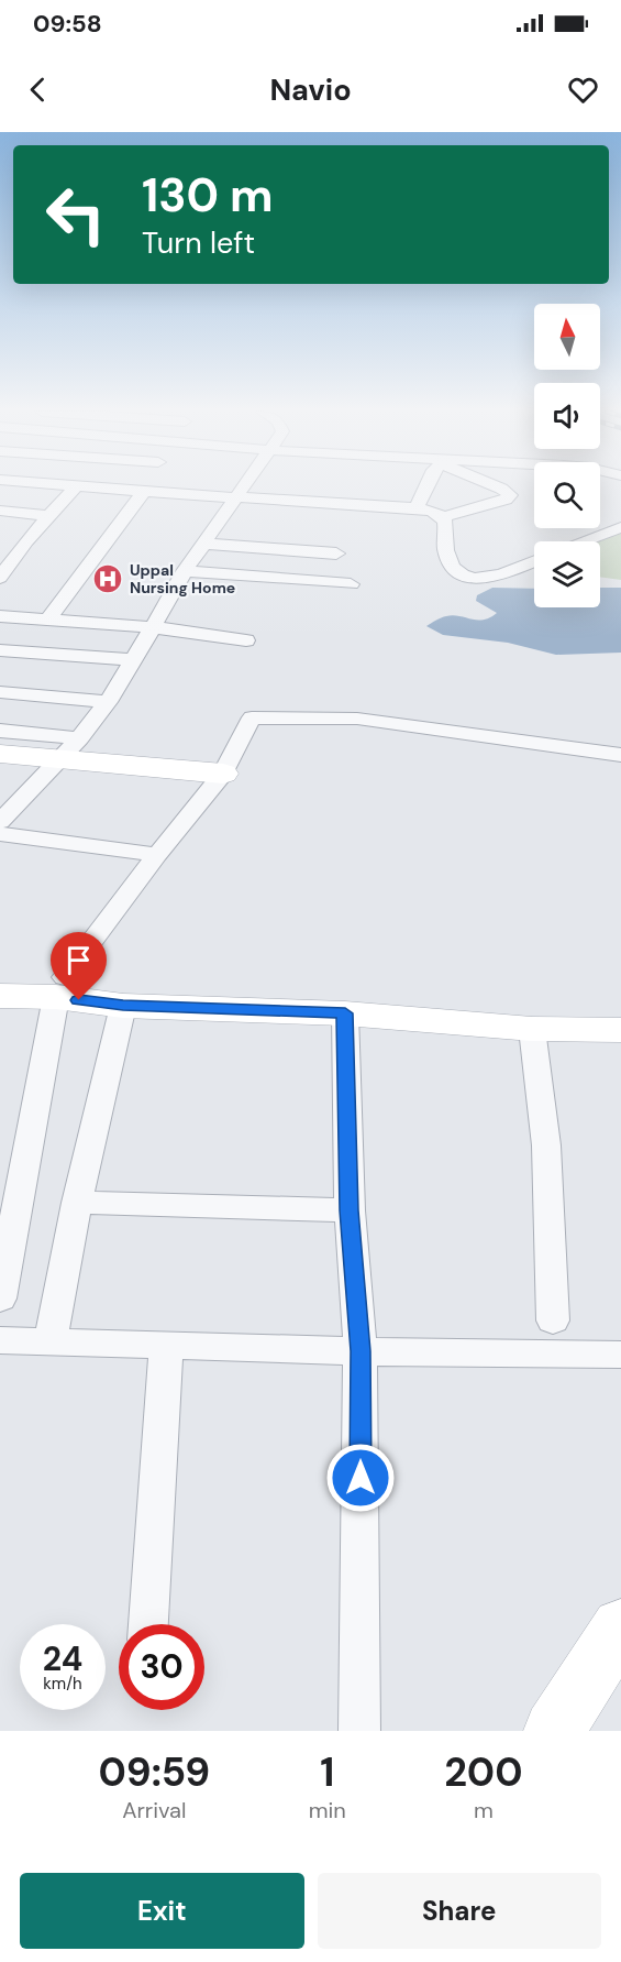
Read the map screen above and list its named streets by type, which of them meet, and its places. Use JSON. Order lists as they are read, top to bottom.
{
  "places": {
    "hospital": ["Uppal Nursing Home"]
  },
  "north": "top",
  "page": {
    "status": "09:58",
    "header": "Navio",
    "turn": ["130 m", "Turn left"],
    "speed": "24 km/h",
    "limit": "30",
    "eta": [
      "09:59",
      "Arrival",
      "1",
      "min",
      "200",
      "m"
    ],
    "buttons": ["Exit", "Share"]
  }
}
